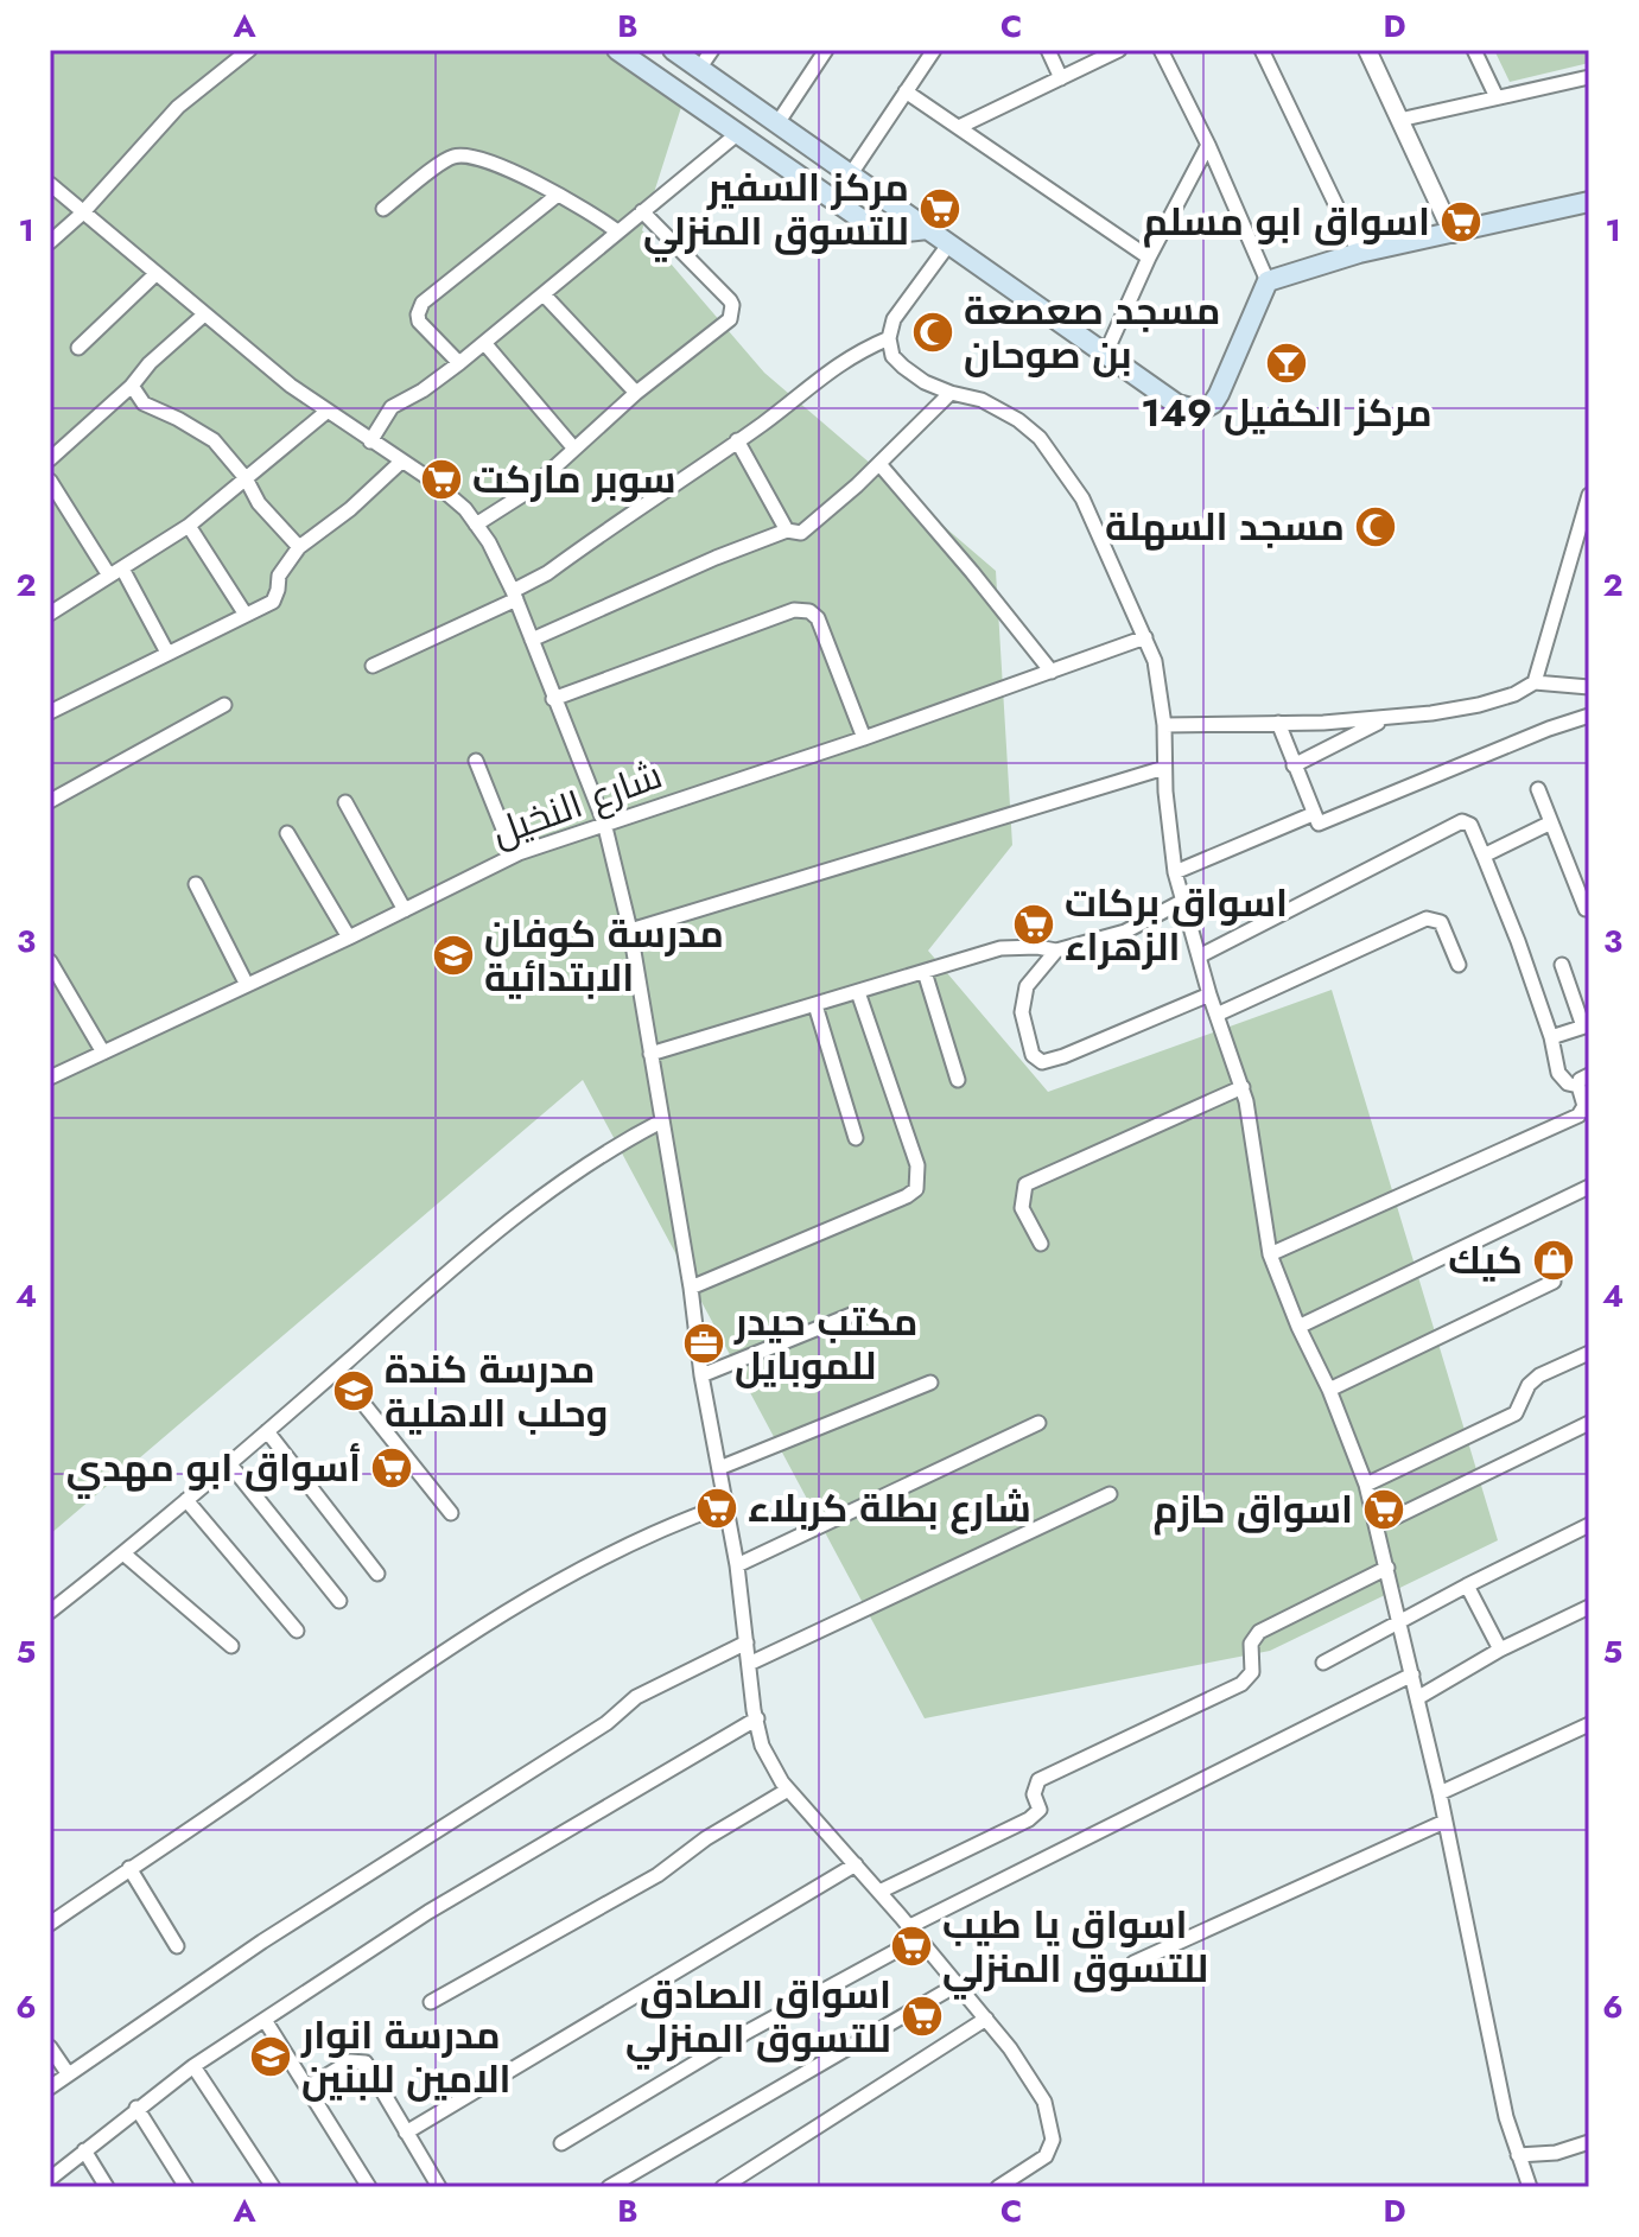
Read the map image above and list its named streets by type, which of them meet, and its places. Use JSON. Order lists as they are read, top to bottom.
{
  "streets": {
    "street": ["شارع النخيل"]
  },
  "places": {
    "supermarket": [
      "مركز السفير للتسوق المنزلي",
      "اسواق ابو مسلم",
      "سوبر ماركت",
      "اسواق بركات الزهراء",
      "أسواق ابو مهدي",
      "شارع بطلة كربلاء",
      "اسواق حازم",
      "اسواق يا طيب للتسوق المنزلي",
      "اسواق الصادق للتسوق المنزلي"
    ],
    "mosque": ["مسجد صعصعة بن صوحان", "مسجد السهلة"],
    "bar": ["مركز الكفيل 149"],
    "school or university": ["مدرسة كوفان الابتدائية", "مدرسة كندة وحلب الاهلية", "مدرسة انوار الامين للبنين"],
    "shop": ["كيك"],
    "office": ["مكتب حيدر للموبايل"]
  },
  "grid": {
    "columns": [
      "A",
      "B",
      "C",
      "D"
    ],
    "rows": [
      "1",
      "2",
      "3",
      "4",
      "5",
      "6"
    ]
  }
}
